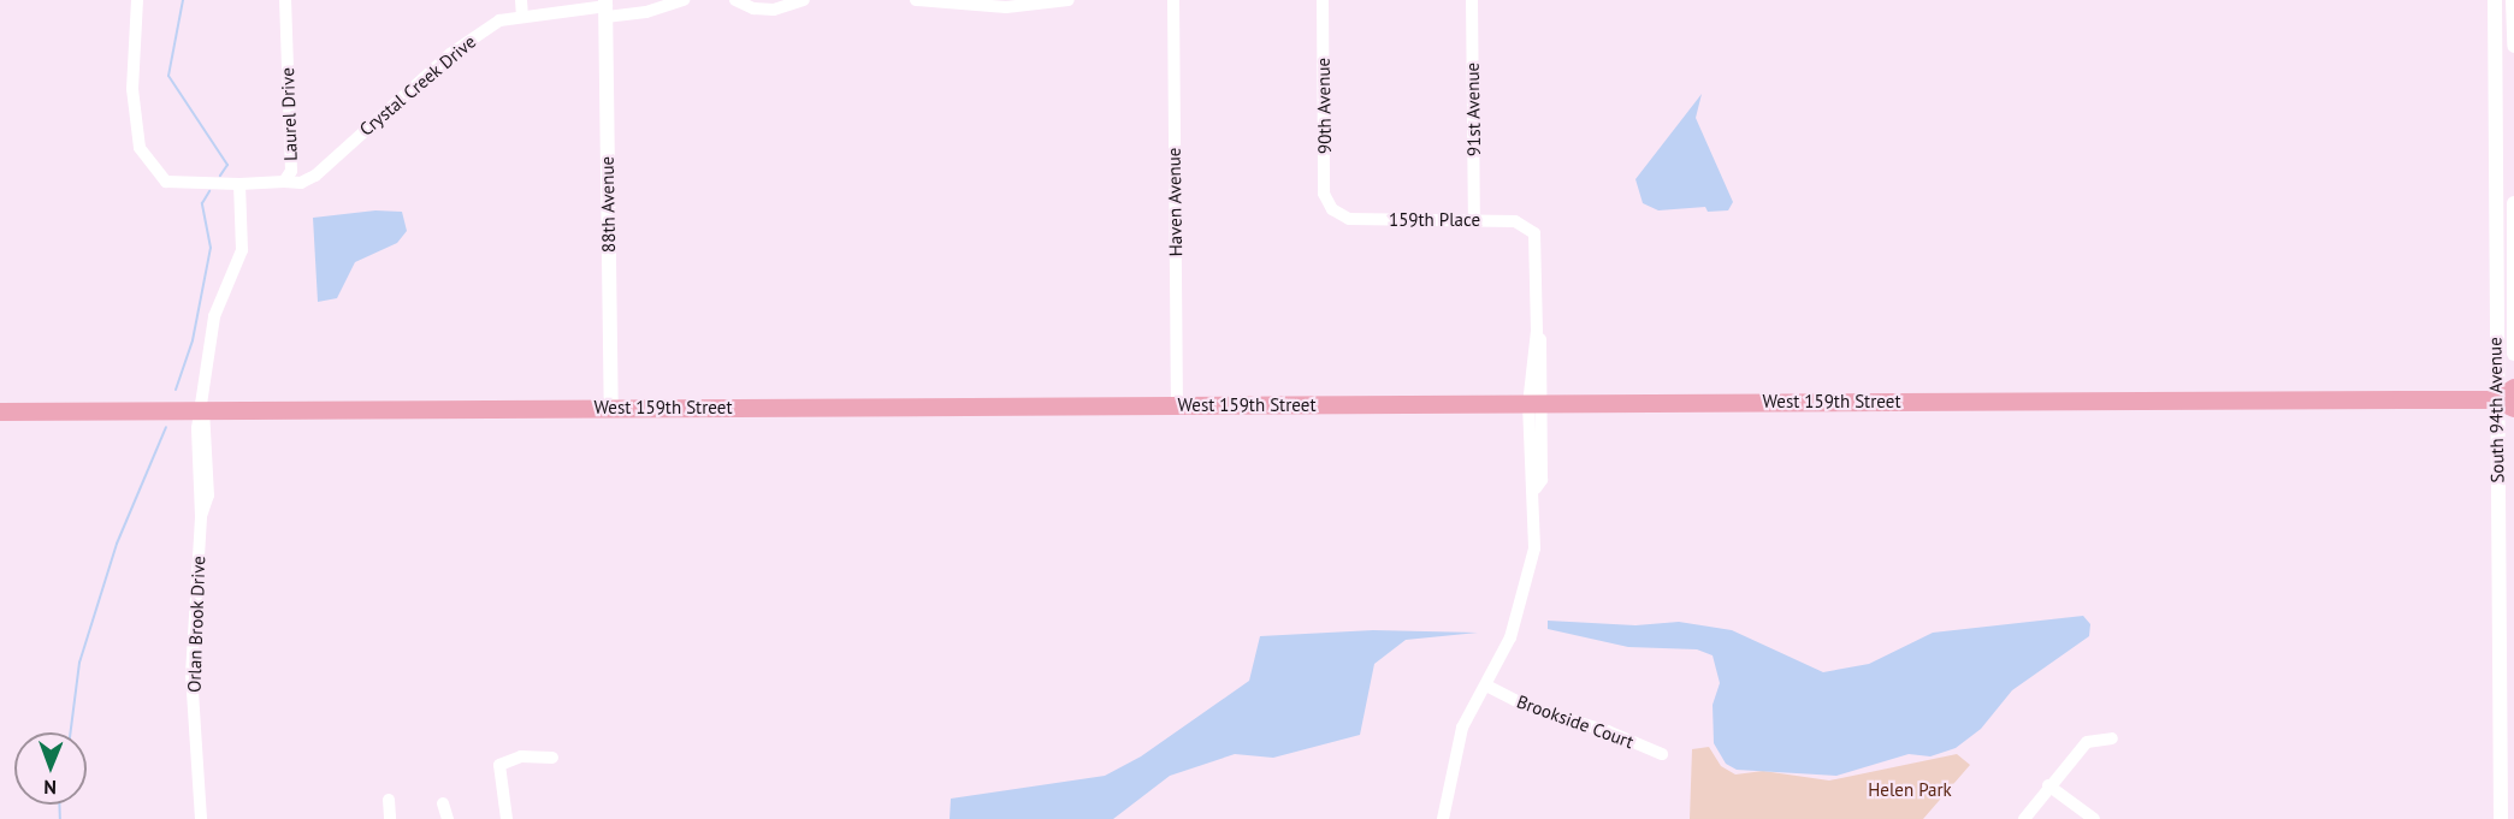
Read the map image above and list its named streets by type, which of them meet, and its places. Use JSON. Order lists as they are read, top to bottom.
{
  "streets": {
    "main road": ["West 159th Street"],
    "street": [
      "Crystal Creek Drive",
      "90th Avenue",
      "91st Avenue",
      "Laurel Drive",
      "Haven Avenue",
      "88th Avenue",
      "159th Place",
      "South 94th Avenue",
      "Orlan Brook Drive",
      "Brookside Court"
    ]
  },
  "crossings": [
    ["Crystal Creek Drive", "Laurel Drive"],
    ["Crystal Creek Drive", "88th Avenue"],
    ["90th Avenue", "159th Place"],
    ["91st Avenue", "159th Place"],
    ["Laurel Drive", "Orlan Brook Drive"],
    ["Haven Avenue", "West 159th Street"],
    ["88th Avenue", "West 159th Street"],
    ["159th Place", "West 159th Street"],
    ["West 159th Street", "South 94th Avenue"],
    ["West 159th Street", "Orlan Brook Drive"]
  ],
  "parks": ["Helen Park"],
  "north": "bottom"
}
